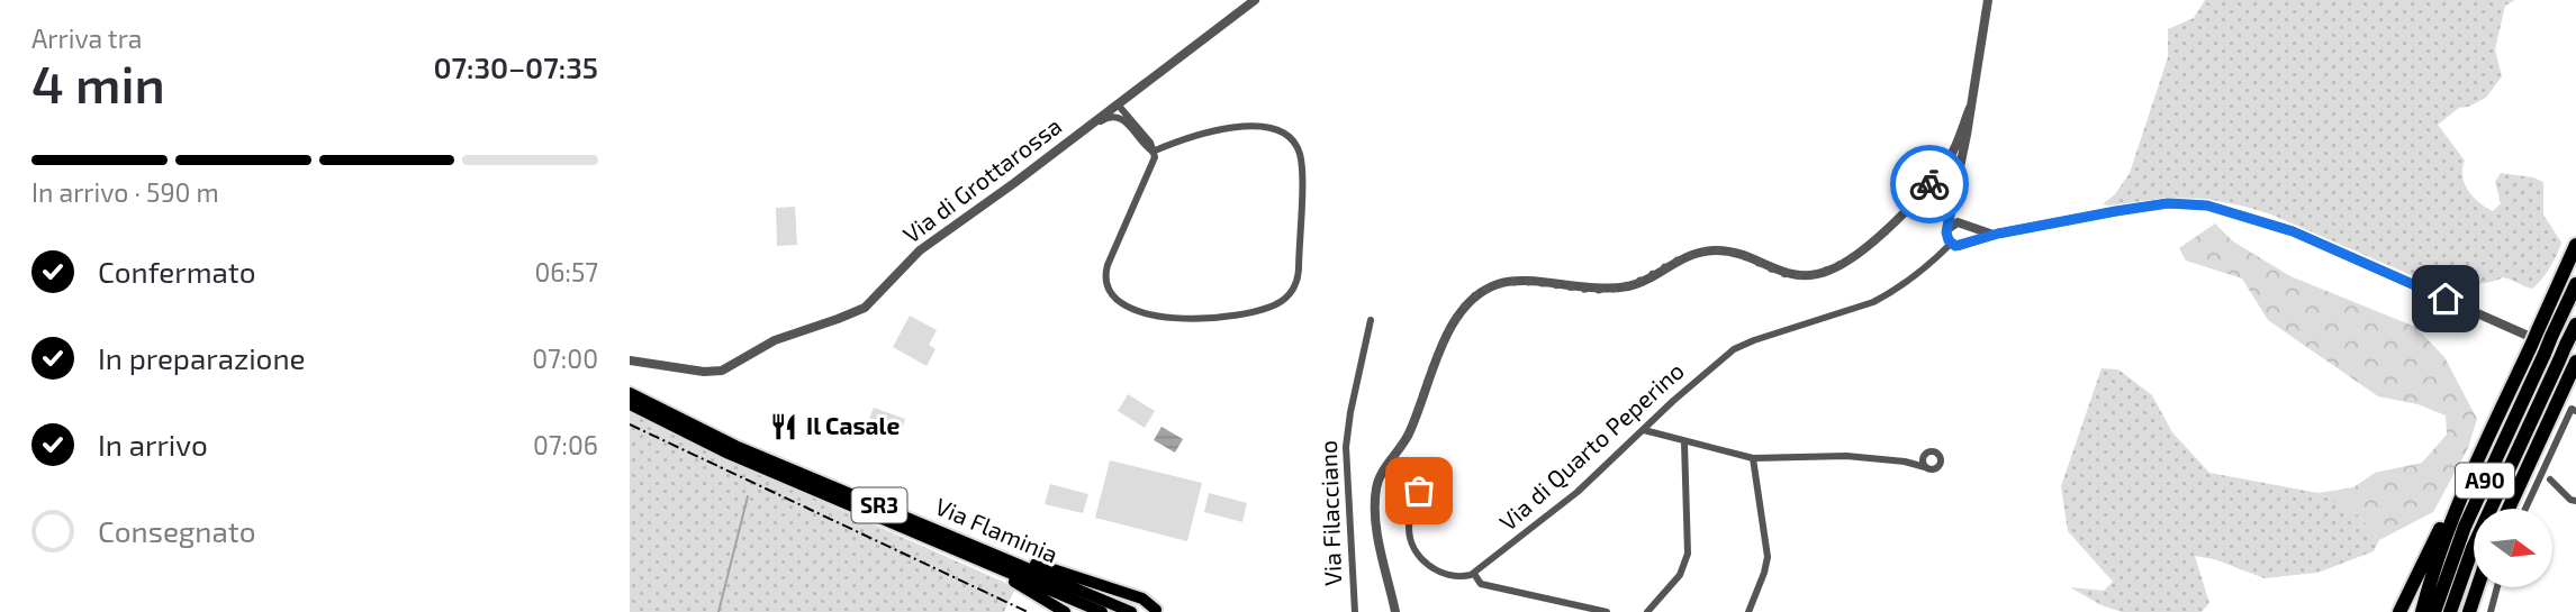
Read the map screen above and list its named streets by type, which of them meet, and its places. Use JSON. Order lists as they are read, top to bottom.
{
  "streets": {
    "highway": ["A90", "SR3", "Via Flaminia"],
    "street": ["Via di Grottarossa", "Via di Quarto Peperino", "Via Filacciano"]
  },
  "places": {
    "restaurant": ["Il Casale"]
  },
  "north": "right",
  "page": {
    "heading": ["4 min", "Arriva tra", "07:30–07:35"],
    "bar": "In arrivo · 590 m",
    "list": [
      ["Confermato", "06:57"],
      ["In preparazione", "07:00"],
      ["In arrivo", "07:06"],
      "Consegnato"
    ]
  }
}
